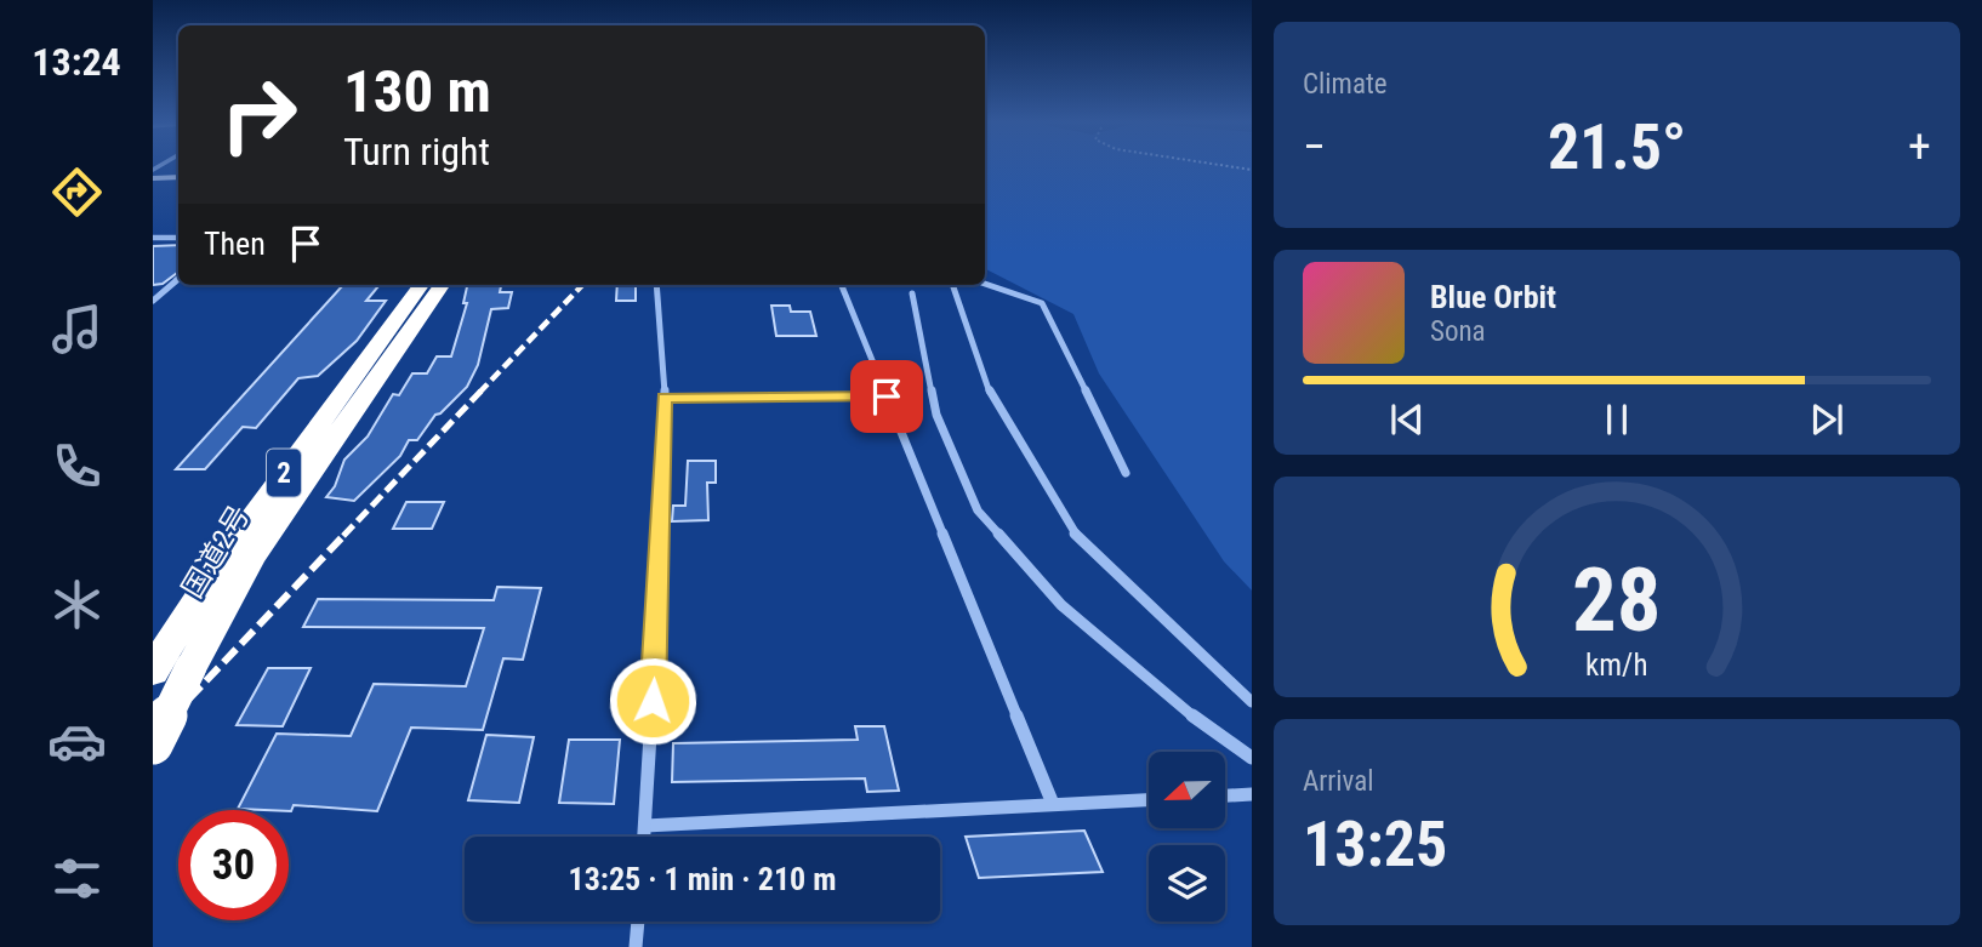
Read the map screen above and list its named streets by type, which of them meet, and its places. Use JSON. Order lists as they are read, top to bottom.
{
  "streets": {
    "highway": ["2", "国道2号"]
  },
  "north": "left",
  "page": {
    "tabs": "13:24",
    "tile": [
      "Climate",
      ["Arrival", "13:25"]
    ],
    "turn": ["130 m", "Turn right"],
    "heat": ["−", "21.5°", "+"],
    "then": "Then",
    "song": ["Blue Orbit", "Sona"],
    "limit": "30",
    "trip": "13:25 · 1 min · 210 m",
    "gauge": ["28", "km/h"]
  }
}
